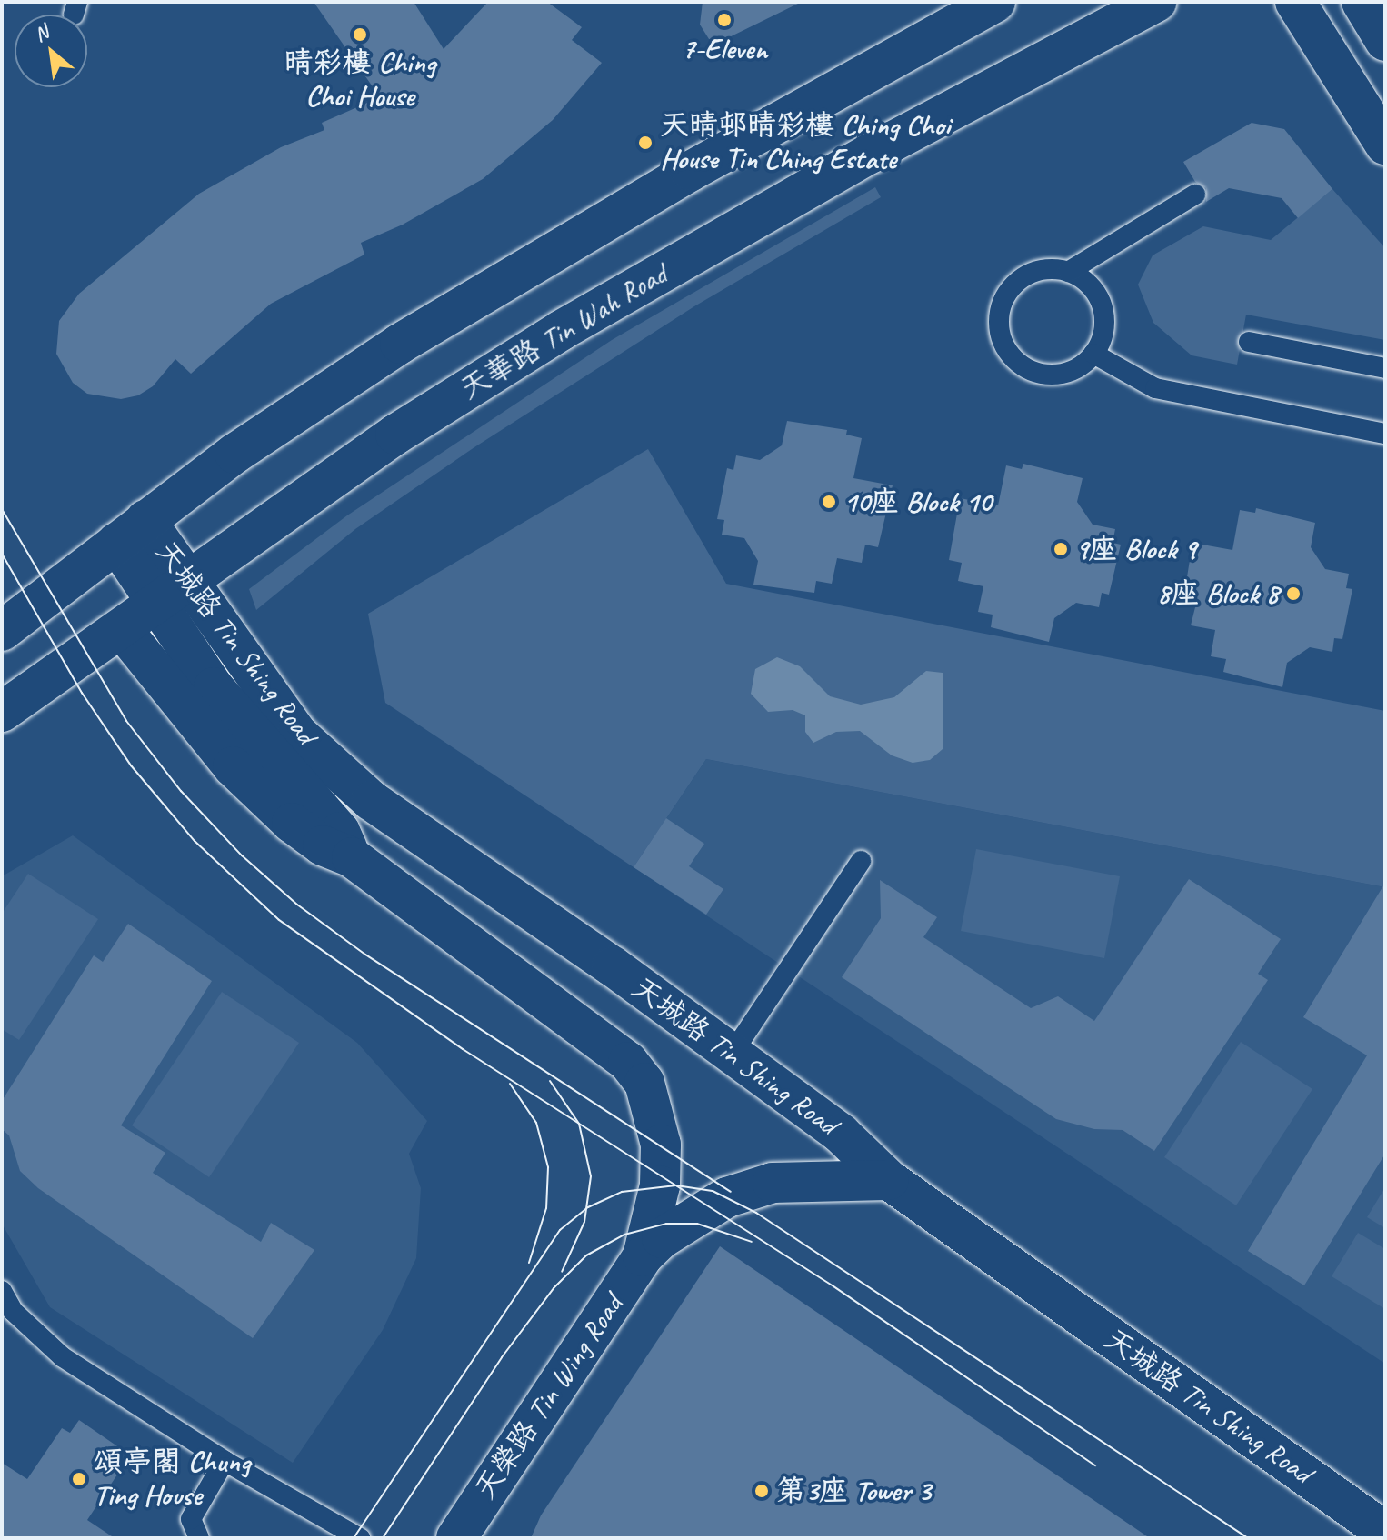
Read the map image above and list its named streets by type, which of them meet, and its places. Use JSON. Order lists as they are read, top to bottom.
{
  "streets": {
    "main road": ["天華路 Tin Wah Road", "天城路 Tin Shing Road", "天榮路 Tin Wing Road"]
  },
  "crossings": [
    ["天華路 Tin Wah Road", "天城路 Tin Shing Road"],
    ["天城路 Tin Shing Road", "天榮路 Tin Wing Road"]
  ],
  "places": [
    "7-Eleven",
    "晴彩樓 Ching Choi House",
    "天晴邨晴彩樓 Ching Choi House Tin Ching Estate",
    "10座 Block 10",
    "9座 Block 9",
    "8座 Block 8",
    "頌亭閣 Chung Ting House",
    "第3座 Tower 3"
  ],
  "north": "top left"
}
